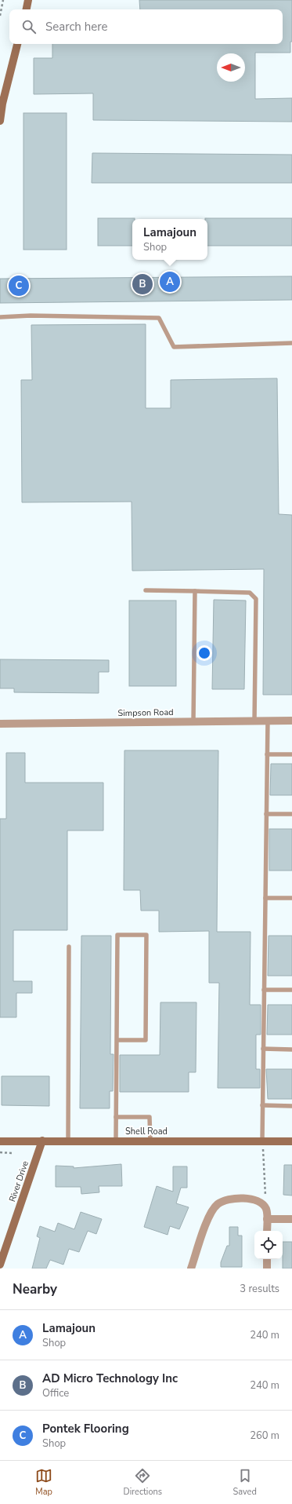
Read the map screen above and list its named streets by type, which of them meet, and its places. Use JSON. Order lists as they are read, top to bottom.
{
  "streets": {
    "street": ["Simpson Road", "Shell Road", "River Drive"]
  },
  "crossings": [
    ["Shell Road", "River Drive"]
  ],
  "north": "left",
  "page": {
    "search": "Search here",
    "popup": ["Lamajoun", "Shop"],
    "pins": ["A", "B", "C"],
    "heading": ["Nearby", "3 results"],
    "list": [
      {
        "mark": "A",
        "name": "Lamajoun",
        "note": "Shop",
        "value": "240 m"
      },
      {
        "mark": "B",
        "name": "AD Micro Technology Inc",
        "note": "Office",
        "value": "240 m"
      },
      {
        "mark": "C",
        "name": "Pontek Flooring",
        "note": "Shop",
        "value": "260 m"
      }
    ],
    "nav": ["Map", "Directions", "Saved"]
  }
}
